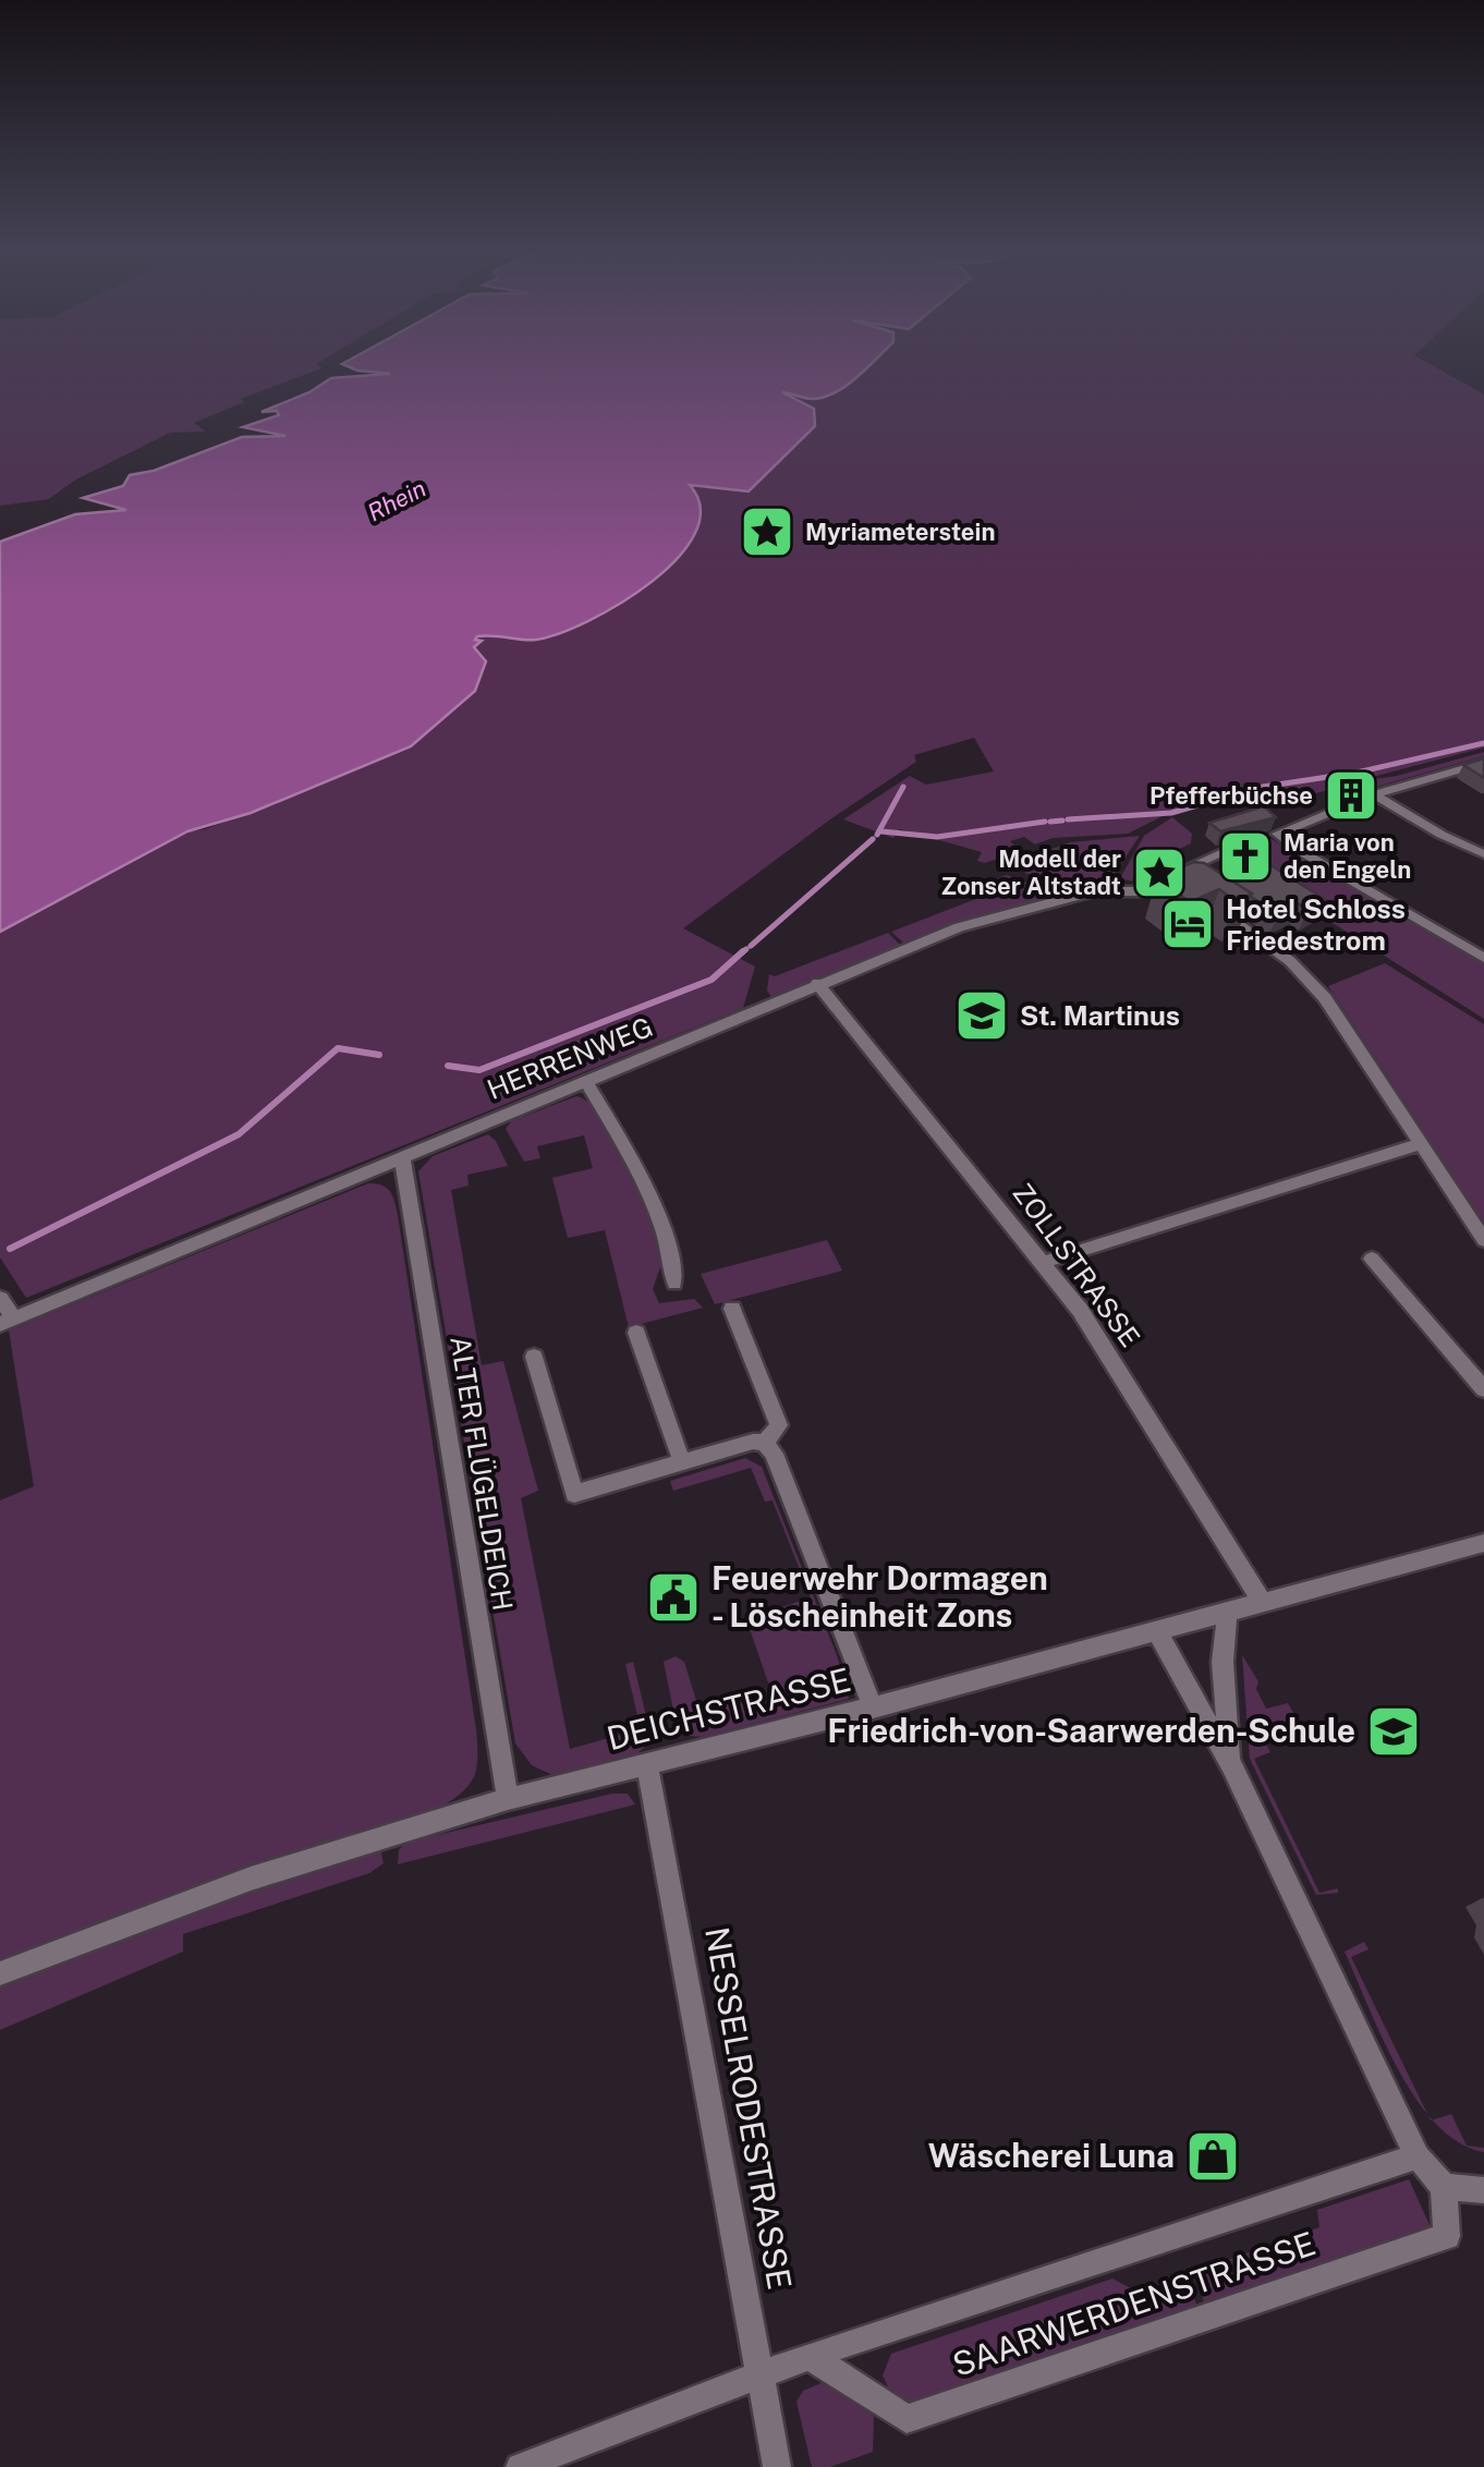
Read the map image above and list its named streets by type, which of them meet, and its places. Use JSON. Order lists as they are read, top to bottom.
{
  "streets": {
    "street": [
      "HERRENWEG",
      "ZOLLSTRASSE",
      "ALTER FLÜGELDEICH",
      "DEICHSTRASSE",
      "NESSELRODESTRASSE",
      "SAARWERDENSTRASSE"
    ]
  },
  "crossings": [
    ["HERRENWEG", "ZOLLSTRASSE"],
    ["HERRENWEG", "ALTER FLÜGELDEICH"],
    ["ZOLLSTRASSE", "DEICHSTRASSE"],
    ["ALTER FLÜGELDEICH", "DEICHSTRASSE"],
    ["DEICHSTRASSE", "NESSELRODESTRASSE"],
    ["NESSELRODESTRASSE", "SAARWERDENSTRASSE"]
  ],
  "water": ["Rhein"],
  "places": {
    "place": ["Myriameterstein", "Modell der Zonser Altstadt"],
    "building": ["Pfefferbüchse"],
    "church": ["Maria von den Engeln"],
    "hotel": ["Hotel Schloss Friedestrom"],
    "school or university": ["St. Martinus", "Friedrich-von-Saarwerden-Schule"],
    "public building": ["Feuerwehr Dormagen - Löscheinheit Zons"],
    "shop": ["Wäscherei Luna"]
  }
}
